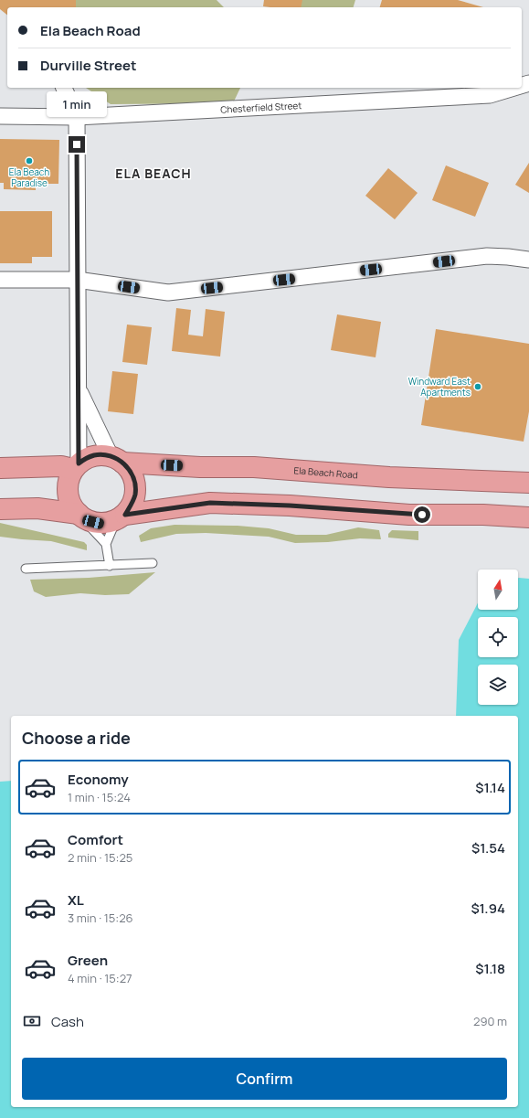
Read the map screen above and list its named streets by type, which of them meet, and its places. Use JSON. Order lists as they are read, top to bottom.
{
  "streets": {
    "highway": ["Ela Beach Road"],
    "street": ["Chesterfield Street"]
  },
  "districts": ["ELA BEACH"],
  "places": ["Ela Beach Paradise", "Windward East Apartments"],
  "north": "top",
  "page": {
    "banner": ["Ela Beach Road", "Durville Street"],
    "bubble": "1 min",
    "heading": "Choose a ride",
    "list": [
      {
        "name": "Economy",
        "note": "1 min · 15:24",
        "value": "$1.14"
      },
      {
        "name": "Comfort",
        "note": "2 min · 15:25",
        "value": "$1.54"
      },
      {
        "name": "XL",
        "note": "3 min · 15:26",
        "value": "$1.94"
      },
      {
        "name": "Green",
        "note": "4 min · 15:27",
        "value": "$1.18"
      }
    ],
    "pay": ["Cash", "290 m"],
    "buttons": "Confirm"
  }
}
